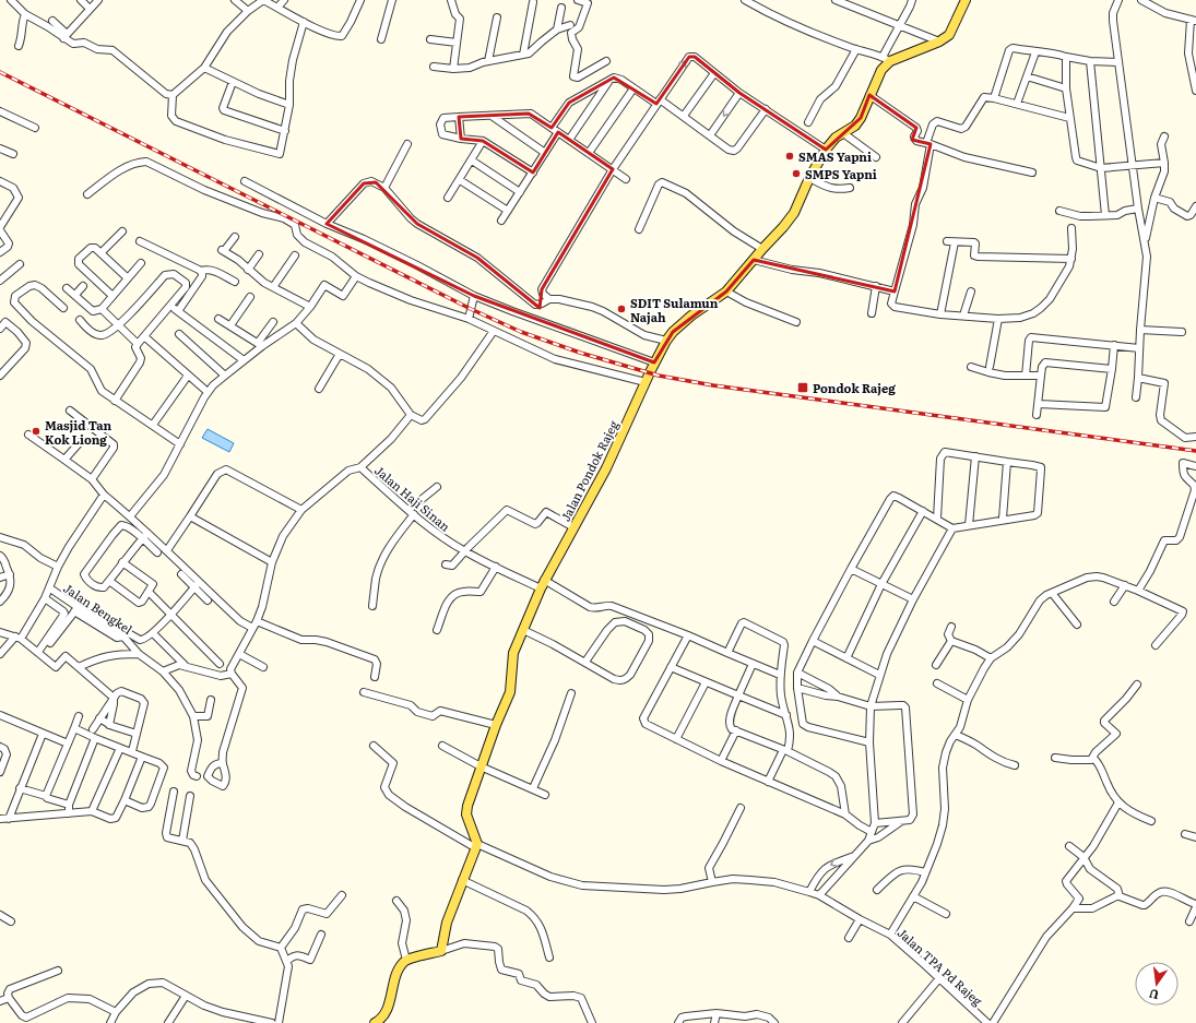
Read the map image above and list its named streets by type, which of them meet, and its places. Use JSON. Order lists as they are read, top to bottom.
{
  "streets": {
    "main road": ["Jalan Pondok Rajeg"],
    "street": ["Jalan Haji Sinan", "Jalan Bengkel", "Jalan TPA Pd Rajeg"]
  },
  "crossings": [
    ["Jalan Pondok Rajeg", "Jalan Haji Sinan"],
    ["Jalan Pondok Rajeg", "Jalan TPA Pd Rajeg"]
  ],
  "places": {
    "other": [
      "SMAS Yapni",
      "SMPS Yapni",
      "SDIT Sulamun Najah",
      "Masjid Tan Kok Liong"
    ],
    "transit": ["Pondok Rajeg"]
  },
  "north": "bottom"
}
